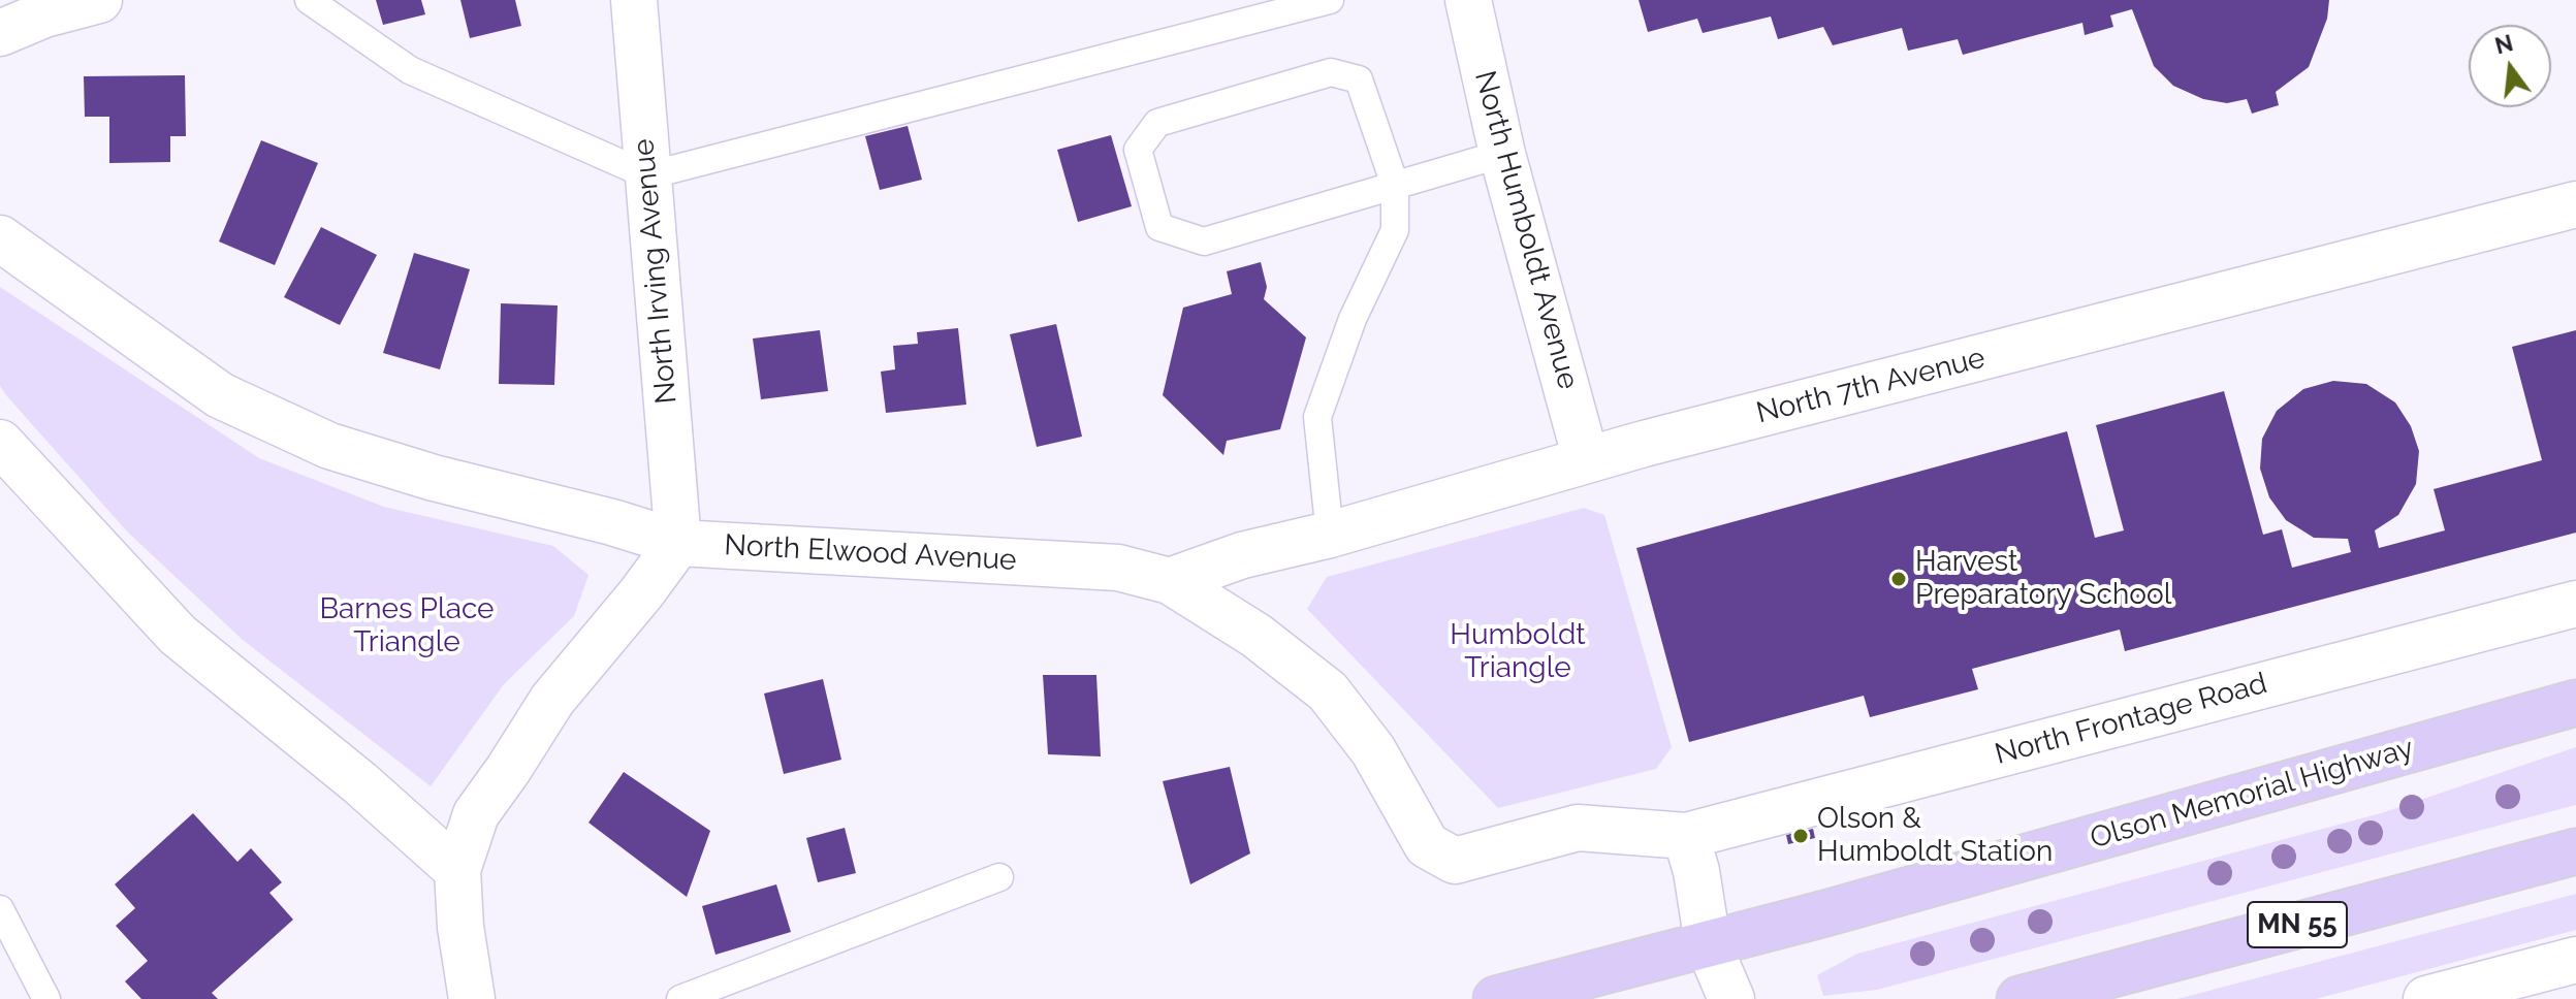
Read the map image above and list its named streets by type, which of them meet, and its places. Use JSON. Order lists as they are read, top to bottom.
{
  "streets": {
    "main road": ["Olson Memorial Highway", "MN 55"],
    "street": [
      "North Humboldt Avenue",
      "North Irving Avenue",
      "North 7th Avenue",
      "North Elwood Avenue",
      "North Frontage Road"
    ]
  },
  "crossings": [
    ["North Humboldt Avenue", "North 7th Avenue"],
    ["North Irving Avenue", "North Elwood Avenue"],
    ["North 7th Avenue", "North Elwood Avenue"],
    ["North Elwood Avenue", "North Frontage Road"]
  ],
  "parks": ["Barnes Place Triangle", "Humboldt Triangle"],
  "places": ["Harvest Preparatory School", "Olson & Humboldt Station"],
  "north": "top"
}
